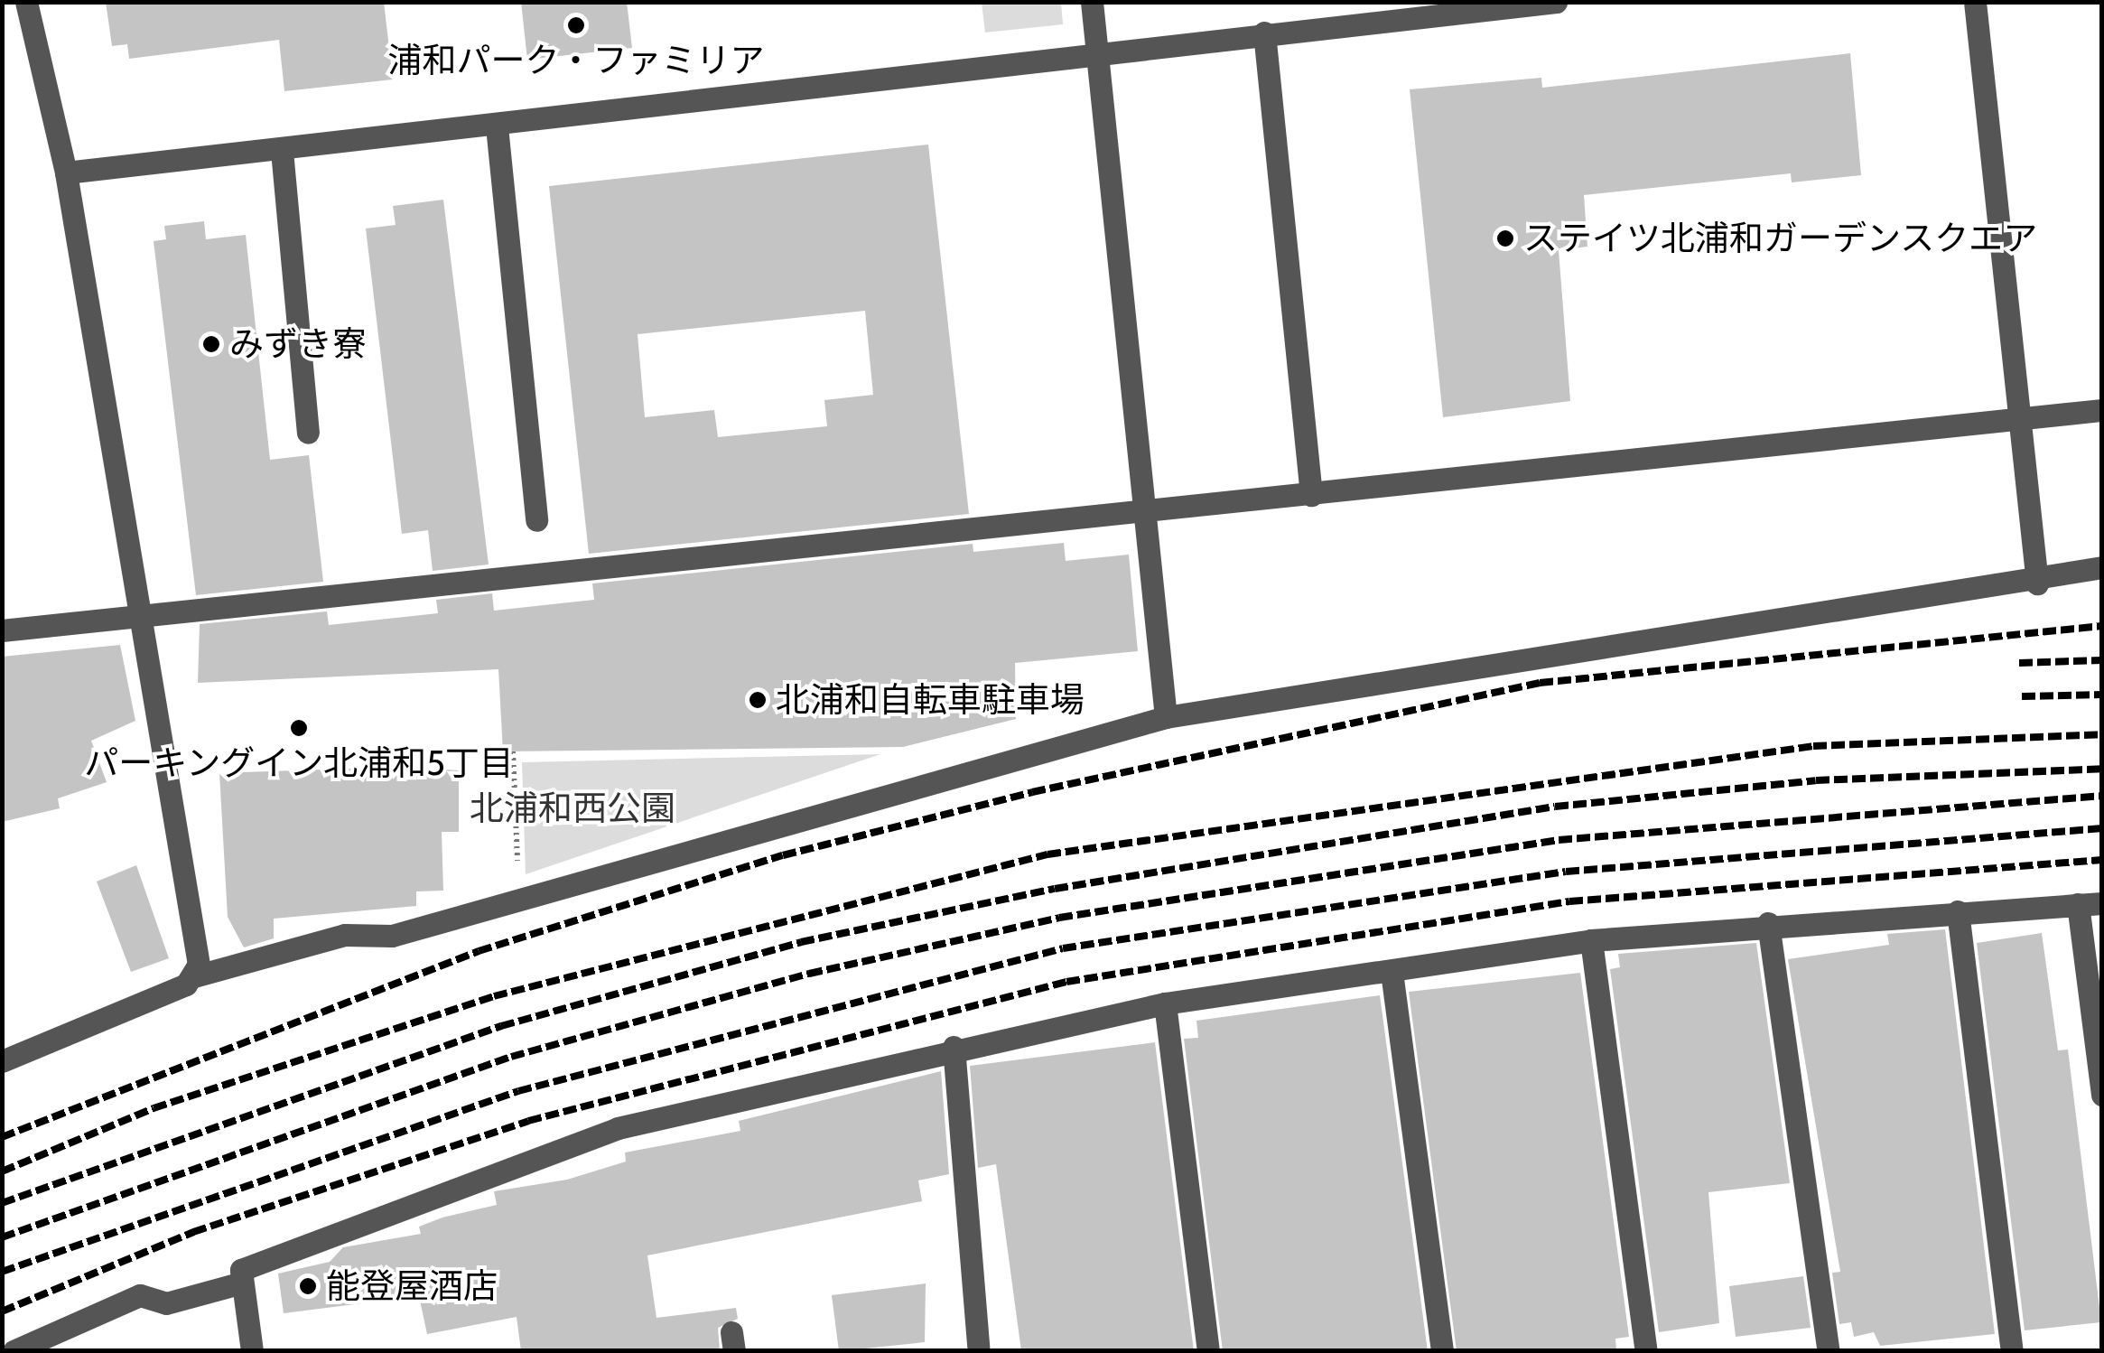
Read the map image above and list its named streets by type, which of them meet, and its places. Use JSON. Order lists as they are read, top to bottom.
{
  "parks": ["北浦和西公園"],
  "places": [
    "浦和パーク・ファミリア",
    "ステイツ北浦和ガーデンスクエア",
    "みずき寮",
    "北浦和自転車駐車場",
    "パーキングイン北浦和5丁目",
    "能登屋酒店"
  ]
}
